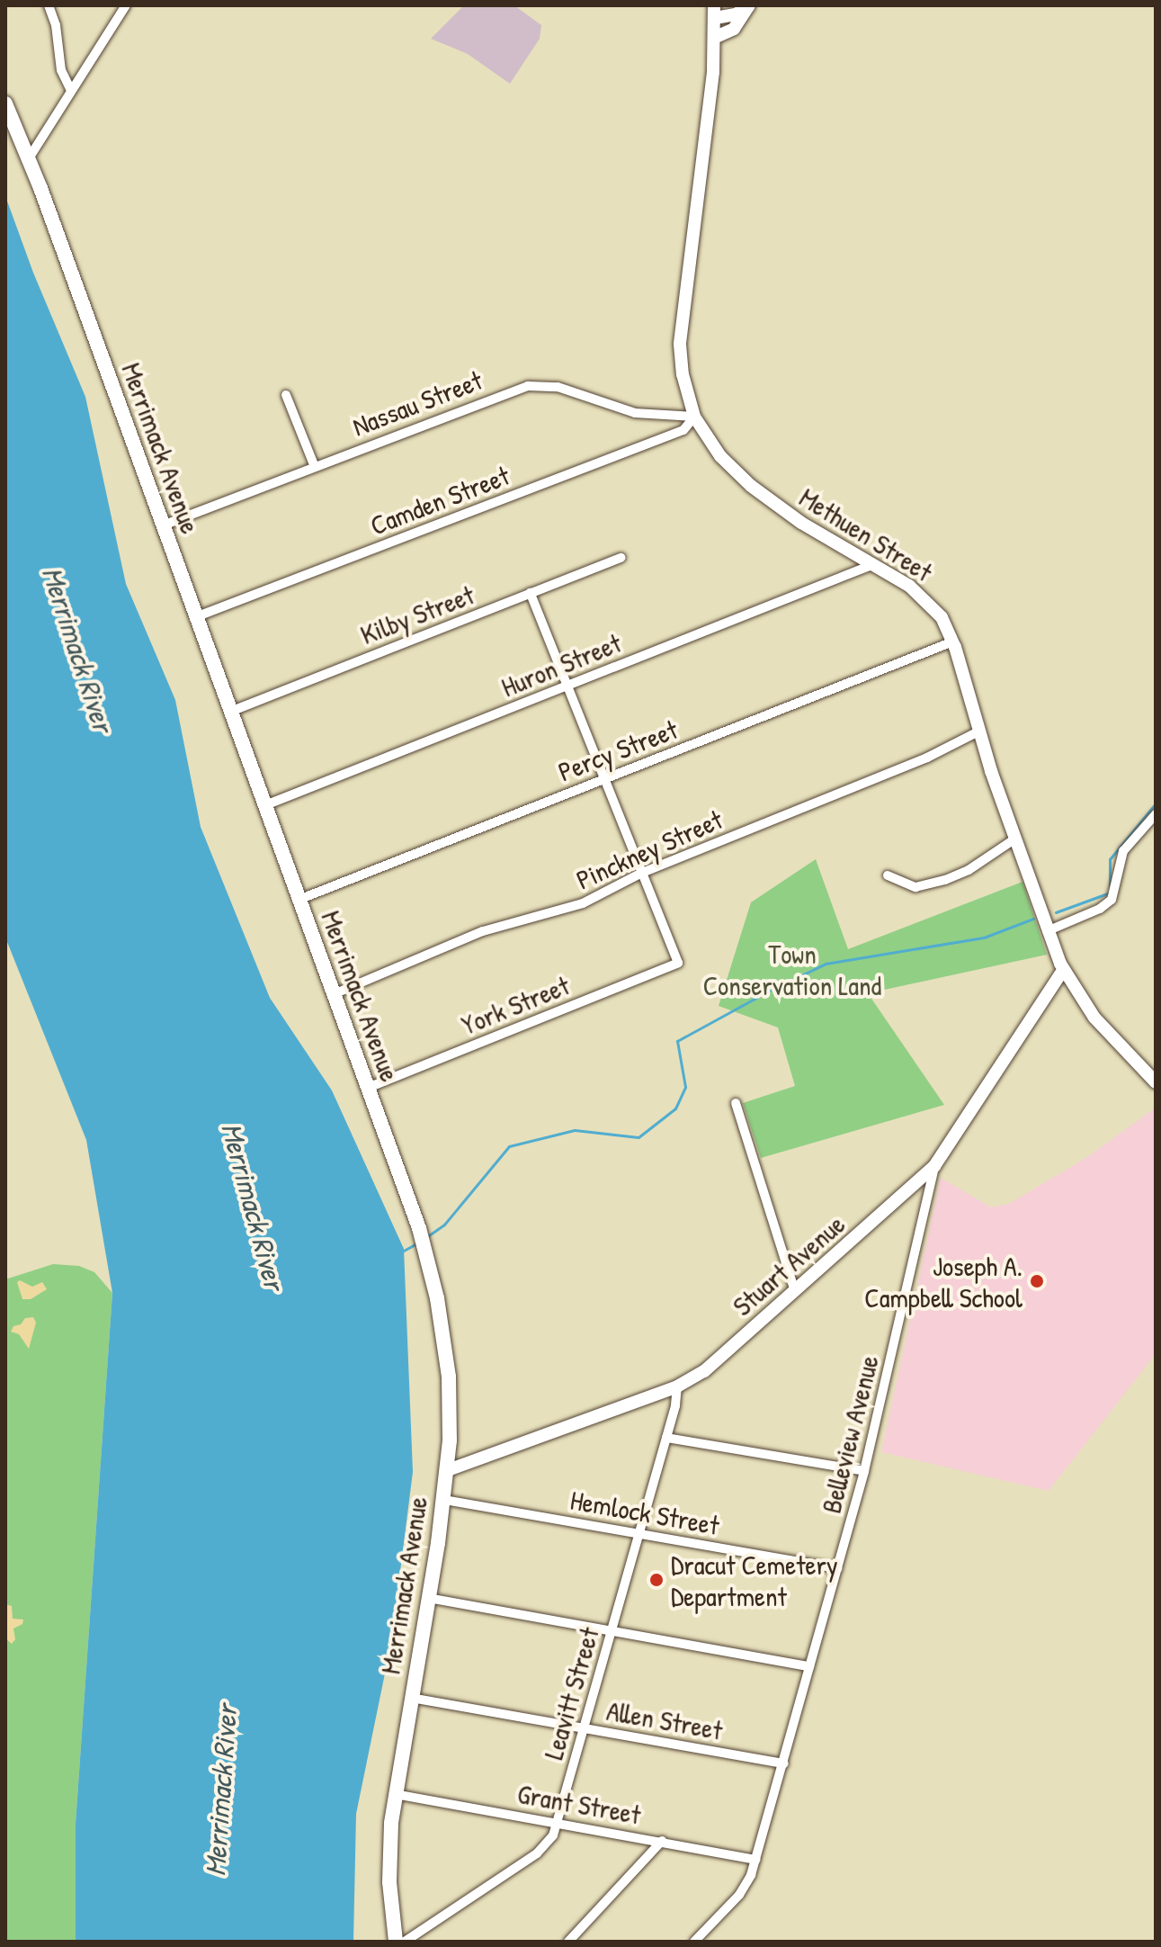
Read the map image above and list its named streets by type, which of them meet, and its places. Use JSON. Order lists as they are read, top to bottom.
{
  "streets": {
    "main road": ["Merrimack Avenue"],
    "street": [
      "Nassau Street",
      "Camden Street",
      "Methuen Street",
      "Kilby Street",
      "Huron Street",
      "Percy Street",
      "Pinckney Street",
      "York Street",
      "Stuart Avenue",
      "Belleview Avenue",
      "Hemlock Street",
      "Leavitt Street",
      "Allen Street",
      "Grant Street"
    ]
  },
  "crossings": [
    ["Nassau Street", "Merrimack Avenue"],
    ["Nassau Street", "Camden Street"],
    ["Nassau Street", "Methuen Street"],
    ["Merrimack Avenue", "Camden Street"],
    ["Merrimack Avenue", "Kilby Street"],
    ["Merrimack Avenue", "Huron Street"],
    ["Merrimack Avenue", "Percy Street"],
    ["Merrimack Avenue", "Pinckney Street"],
    ["Merrimack Avenue", "York Street"],
    ["Merrimack Avenue", "Stuart Avenue"],
    ["Merrimack Avenue", "Hemlock Street"],
    ["Merrimack Avenue", "Allen Street"],
    ["Merrimack Avenue", "Grant Street"],
    ["Camden Street", "Methuen Street"],
    ["Methuen Street", "Huron Street"],
    ["Methuen Street", "Percy Street"],
    ["Methuen Street", "Pinckney Street"],
    ["Methuen Street", "Stuart Avenue"],
    ["Pinckney Street", "York Street"],
    ["Stuart Avenue", "Belleview Avenue"],
    ["Stuart Avenue", "Leavitt Street"],
    ["Belleview Avenue", "Hemlock Street"],
    ["Belleview Avenue", "Allen Street"],
    ["Belleview Avenue", "Grant Street"],
    ["Hemlock Street", "Leavitt Street"],
    ["Leavitt Street", "Allen Street"],
    ["Leavitt Street", "Grant Street"]
  ],
  "water": ["Merrimack River"],
  "parks": ["Town Conservation Land"],
  "places": ["Joseph A. Campbell School", "Dracut Cemetery Department"]
}
